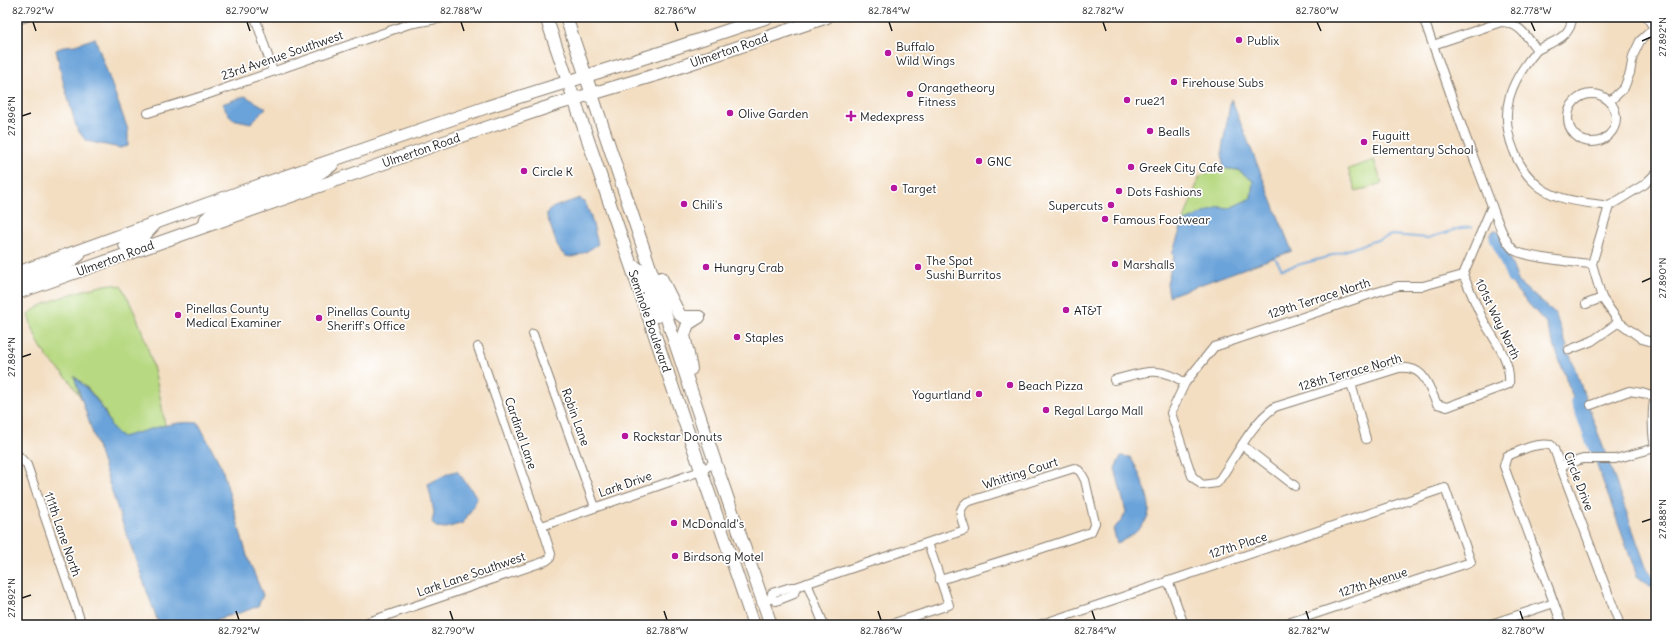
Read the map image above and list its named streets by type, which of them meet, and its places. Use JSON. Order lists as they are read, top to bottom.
{
  "streets": {
    "main road": ["Ulmerton Road", "Seminole Boulevard"],
    "street": [
      "23rd Avenue Southwest",
      "129th Terrace North",
      "101st Way North",
      "128th Terrace North",
      "Robin Lane",
      "Cardinal Lane",
      "Whitting Court",
      "Circle Drive",
      "Lark Drive",
      "111th Lane North",
      "127th Place",
      "Lark Lane Southwest",
      "127th Avenue"
    ]
  },
  "crossings": [
    ["Ulmerton Road", "Seminole Boulevard"],
    ["129th Terrace North", "101st Way North"],
    ["129th Terrace North", "128th Terrace North"],
    ["101st Way North", "128th Terrace North"],
    ["Seminole Boulevard", "Whitting Court"],
    ["Seminole Boulevard", "Lark Drive"],
    ["Robin Lane", "Lark Drive"],
    ["Cardinal Lane", "Lark Drive"],
    ["Cardinal Lane", "Lark Lane Southwest"],
    ["Lark Drive", "Lark Lane Southwest"],
    ["127th Place", "127th Avenue"]
  ],
  "places": {
    "other": [
      "Publix",
      "Buffalo Wild Wings",
      "Firehouse Subs",
      "Orangetheory Fitness",
      "rue21",
      "Olive Garden",
      "Bealls",
      "Fuguitt Elementary School",
      "GNC",
      "Greek City Cafe",
      "Circle K",
      "Target",
      "Dots Fashions",
      "Chili's",
      "Supercuts",
      "Famous Footwear",
      "Marshalls",
      "Hungry Crab",
      "The Spot Sushi Burritos",
      "AT&T",
      "Pinellas County Medical Examiner",
      "Pinellas County Sheriff's Office",
      "Staples",
      "Beach Pizza",
      "Yogurtland",
      "Regal Largo Mall",
      "Rockstar Donuts",
      "McDonald's",
      "Birdsong Motel"
    ],
    "health": ["Medexpress"]
  },
  "coordinates": [
    "82.792°W",
    "82.790°W",
    "82.788°W",
    "82.786°W",
    "82.784°W",
    "82.782°W",
    "82.780°W",
    "82.778°W",
    "27.892°N",
    "27.896°N",
    "27.890°N",
    "27.894°N",
    "27.888°N"
  ]
}
